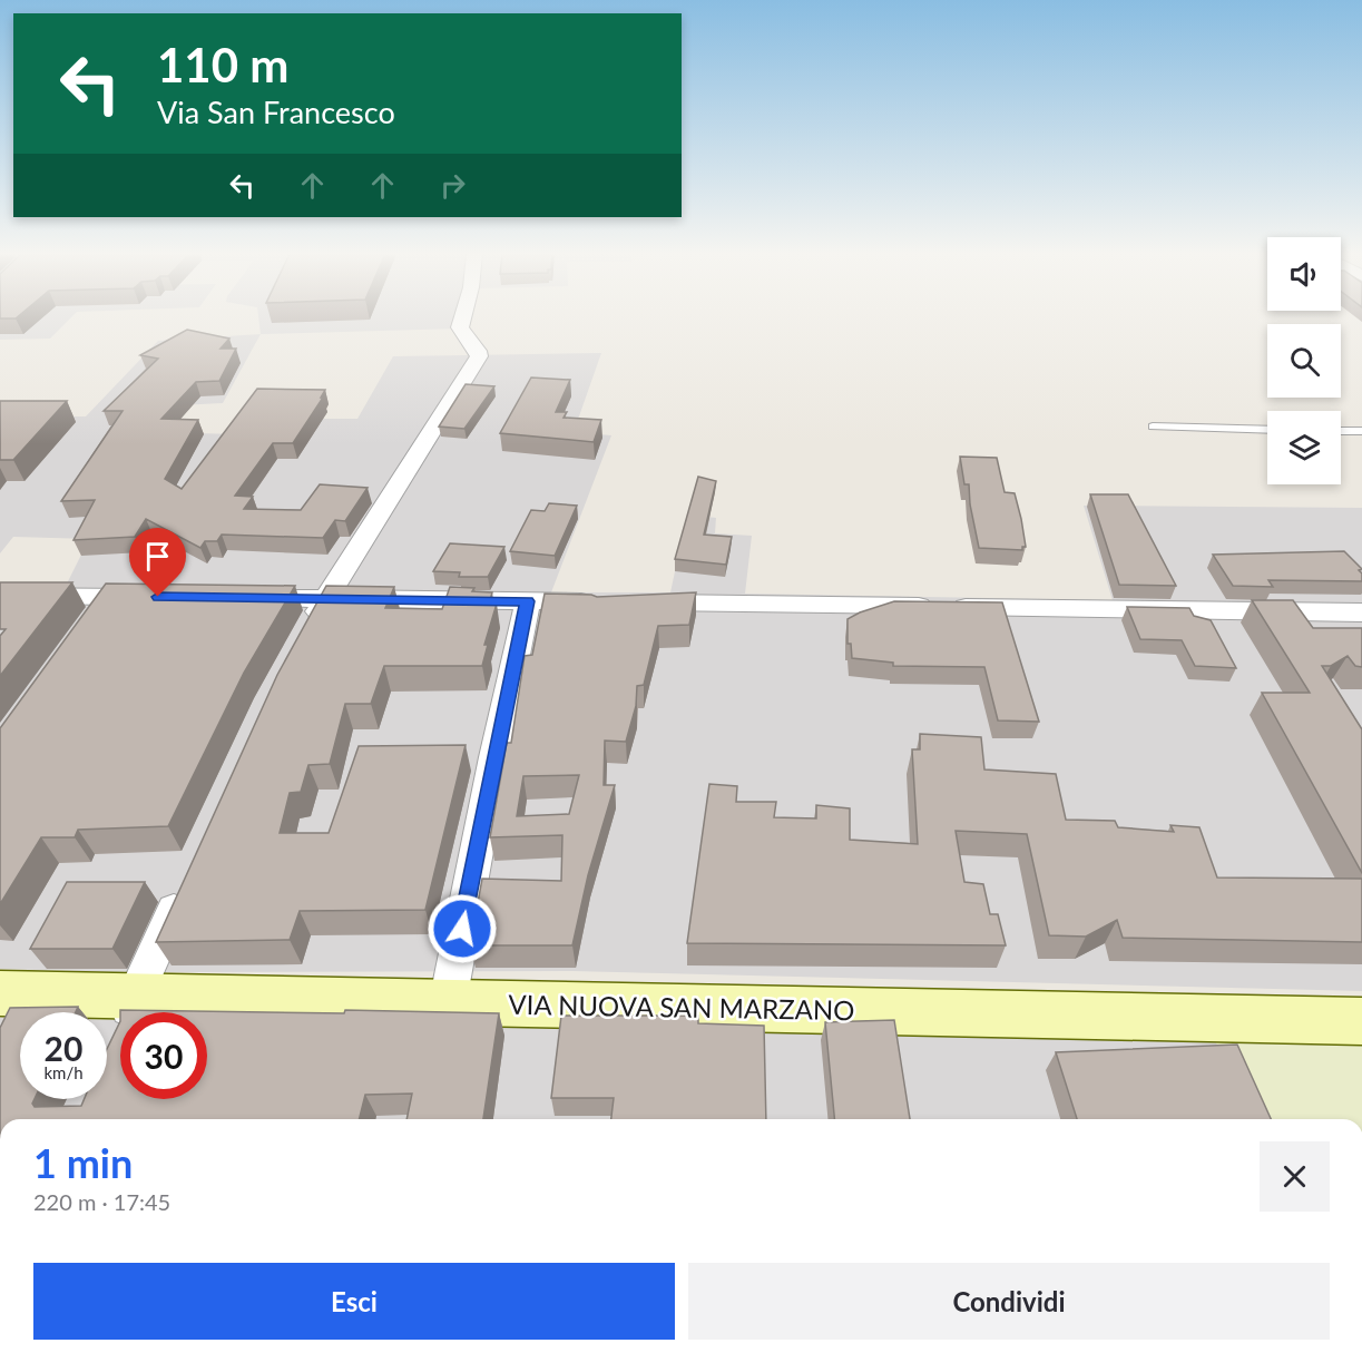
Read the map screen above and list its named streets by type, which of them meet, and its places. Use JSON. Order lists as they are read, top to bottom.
{
  "streets": {
    "main road": ["VIA NUOVA SAN MARZANO"]
  },
  "page": {
    "turn": ["110 m", "Via San Francesco"],
    "speed": "20 km/h",
    "limit": "30",
    "heading": ["1 min", "220 m · 17:45"],
    "buttons": ["Esci", "Condividi"]
  }
}
